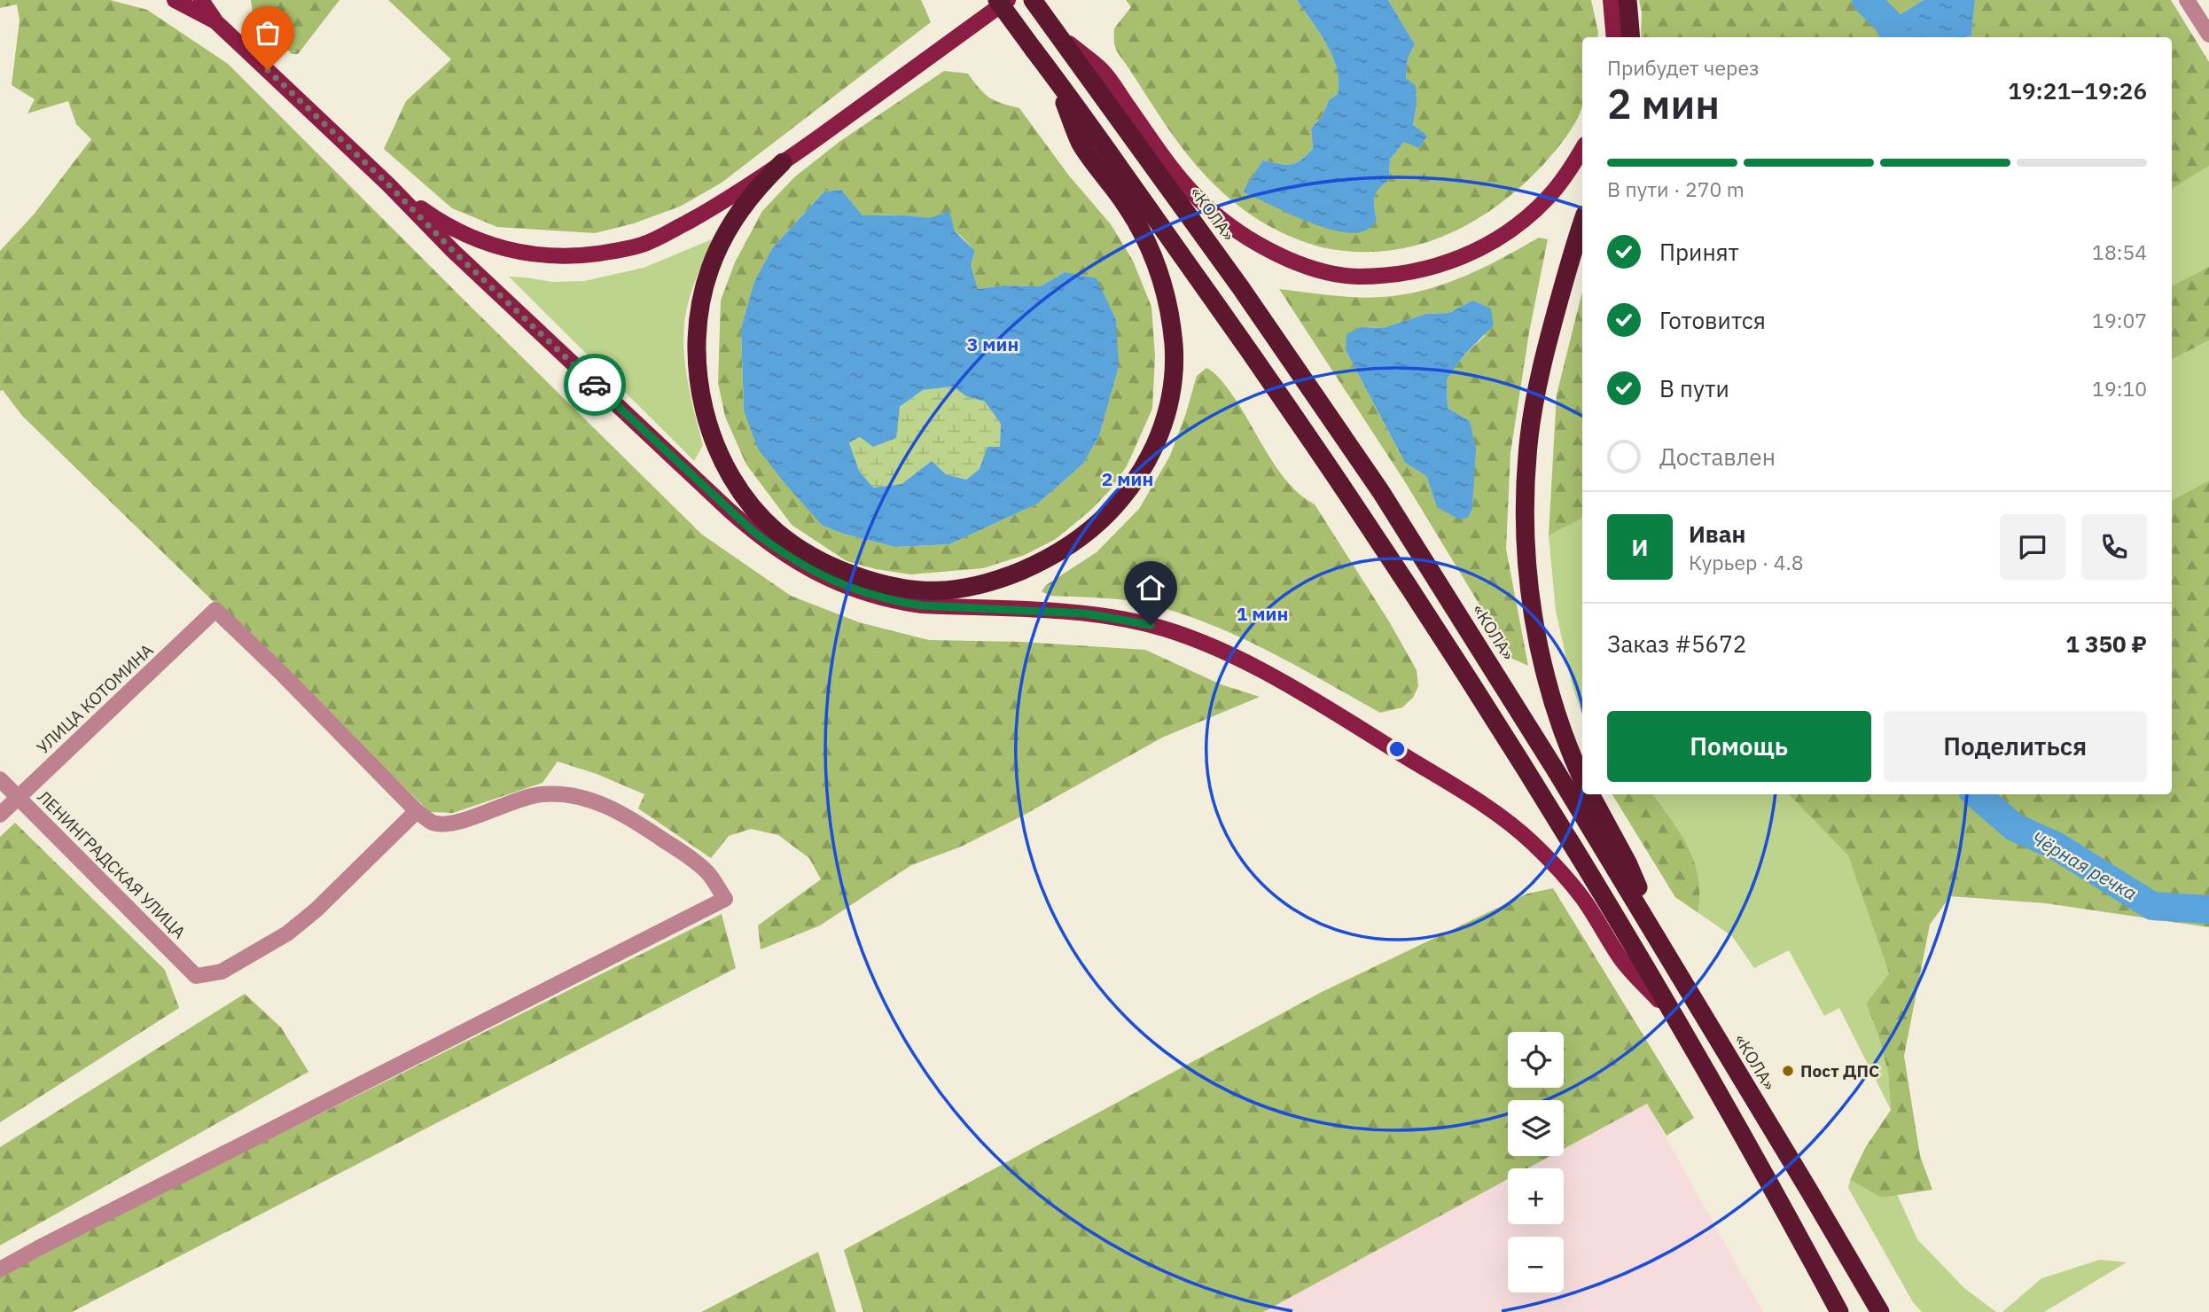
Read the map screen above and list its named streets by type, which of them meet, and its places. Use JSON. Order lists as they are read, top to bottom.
{
  "streets": {
    "highway": ["«КОЛА»"],
    "street": ["УЛИЦА КОТОМИНА", "ЛЕНИНГРАДСКАЯ УЛИЦА"]
  },
  "crossings": [
    ["УЛИЦА КОТОМИНА", "ЛЕНИНГРАДСКАЯ УЛИЦА"]
  ],
  "water": ["Чёрная речка"],
  "places": ["Пост ДПС"],
  "page": {
    "heading": ["2 мин", "Прибудет через", "19:21–19:26"],
    "panel": [
      "Иван",
      "Курьер · 4.8",
      "Заказ #5672",
      "1 350 ₽"
    ],
    "bar": "В пути · 270 m",
    "list": [
      ["Принят", "18:54"],
      ["Готовится", "19:07"],
      ["В пути", "19:10"],
      "Доставлен"
    ],
    "round": "И",
    "buttons": ["Помощь", "Поделиться"],
    "map_buttons": ["+", "−"]
  },
  "rings": ["3 мин", "2 мин", "1 мин"]
}
